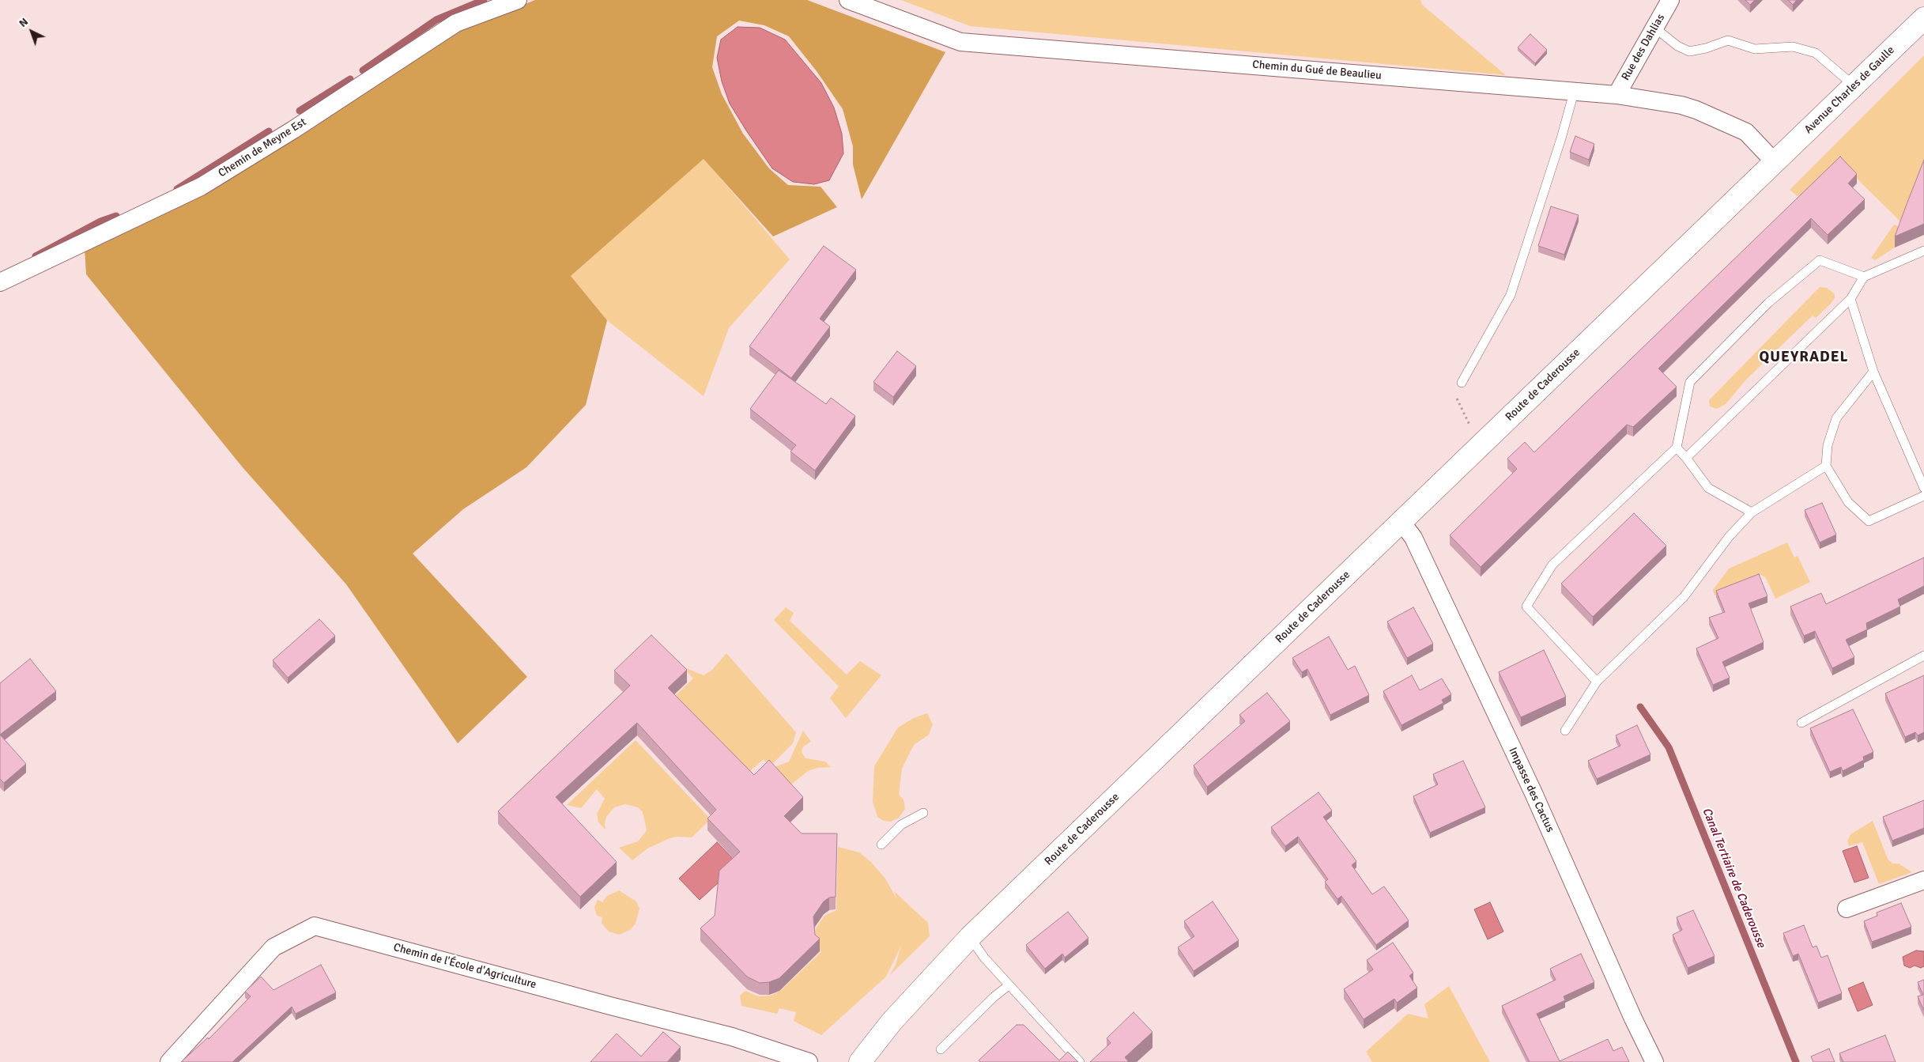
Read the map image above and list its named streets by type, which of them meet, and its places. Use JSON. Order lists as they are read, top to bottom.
{
  "streets": {
    "main road": ["Avenue Charles de Gaulle", "Route de Caderousse"],
    "street": [
      "Rue des Dahlias",
      "Chemin du Gué de Beaulieu",
      "Chemin de Meyne Est",
      "Impasse des Cactus",
      "Chemin de l'École d'Agriculture"
    ]
  },
  "crossings": [
    ["Rue des Dahlias", "Chemin du Gué de Beaulieu"],
    ["Chemin du Gué de Beaulieu", "Avenue Charles de Gaulle"],
    ["Chemin du Gué de Beaulieu", "Route de Caderousse"],
    ["Avenue Charles de Gaulle", "Route de Caderousse"],
    ["Route de Caderousse", "Impasse des Cactus"]
  ],
  "districts": ["QUEYRADEL"],
  "water": ["Canal Tertiaire de Caderousse"],
  "north": "top left"
}
